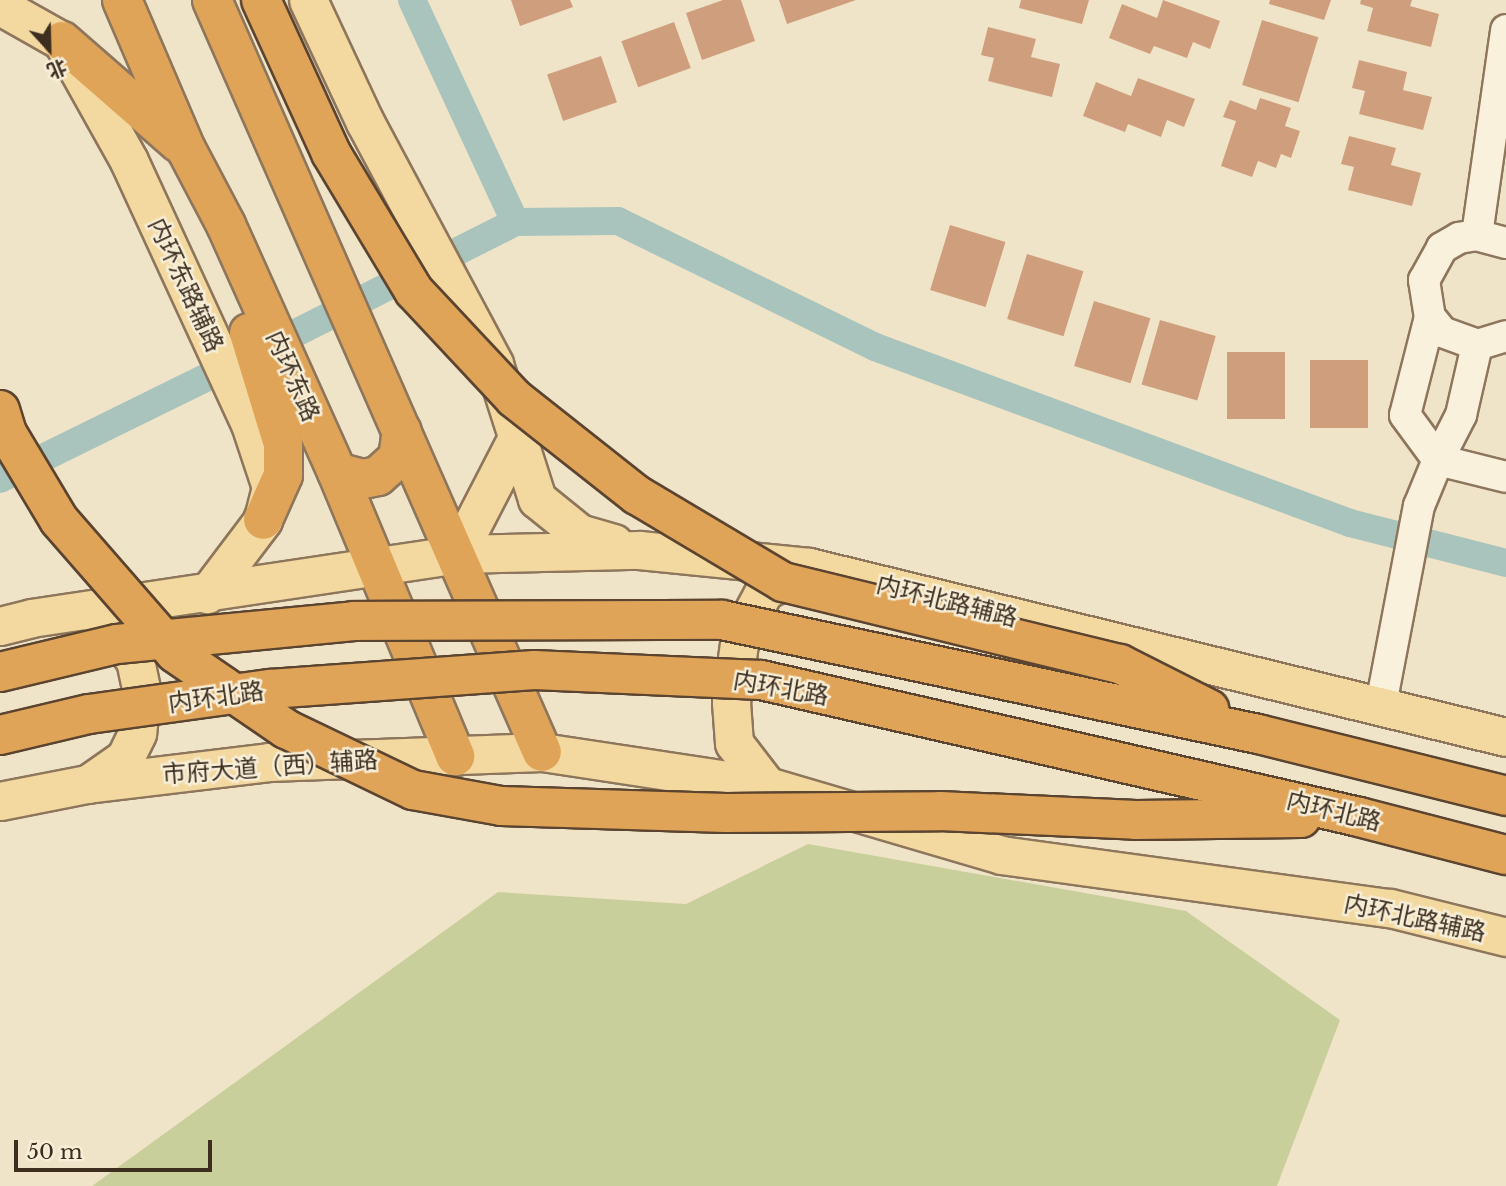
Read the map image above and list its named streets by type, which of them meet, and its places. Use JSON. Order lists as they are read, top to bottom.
{
  "streets": {
    "highway": ["内环东路", "内环北路"],
    "main road": ["内环东路辅路", "内环北路辅路", "市府大道（西）辅路"]
  },
  "crossings": [
    ["内环东路", "内环北路辅路"],
    ["内环东路", "市府大道（西）辅路"],
    ["内环北路辅路", "市府大道（西）辅路"]
  ],
  "scale_bar": "50 m",
  "north": "bottom"
}
